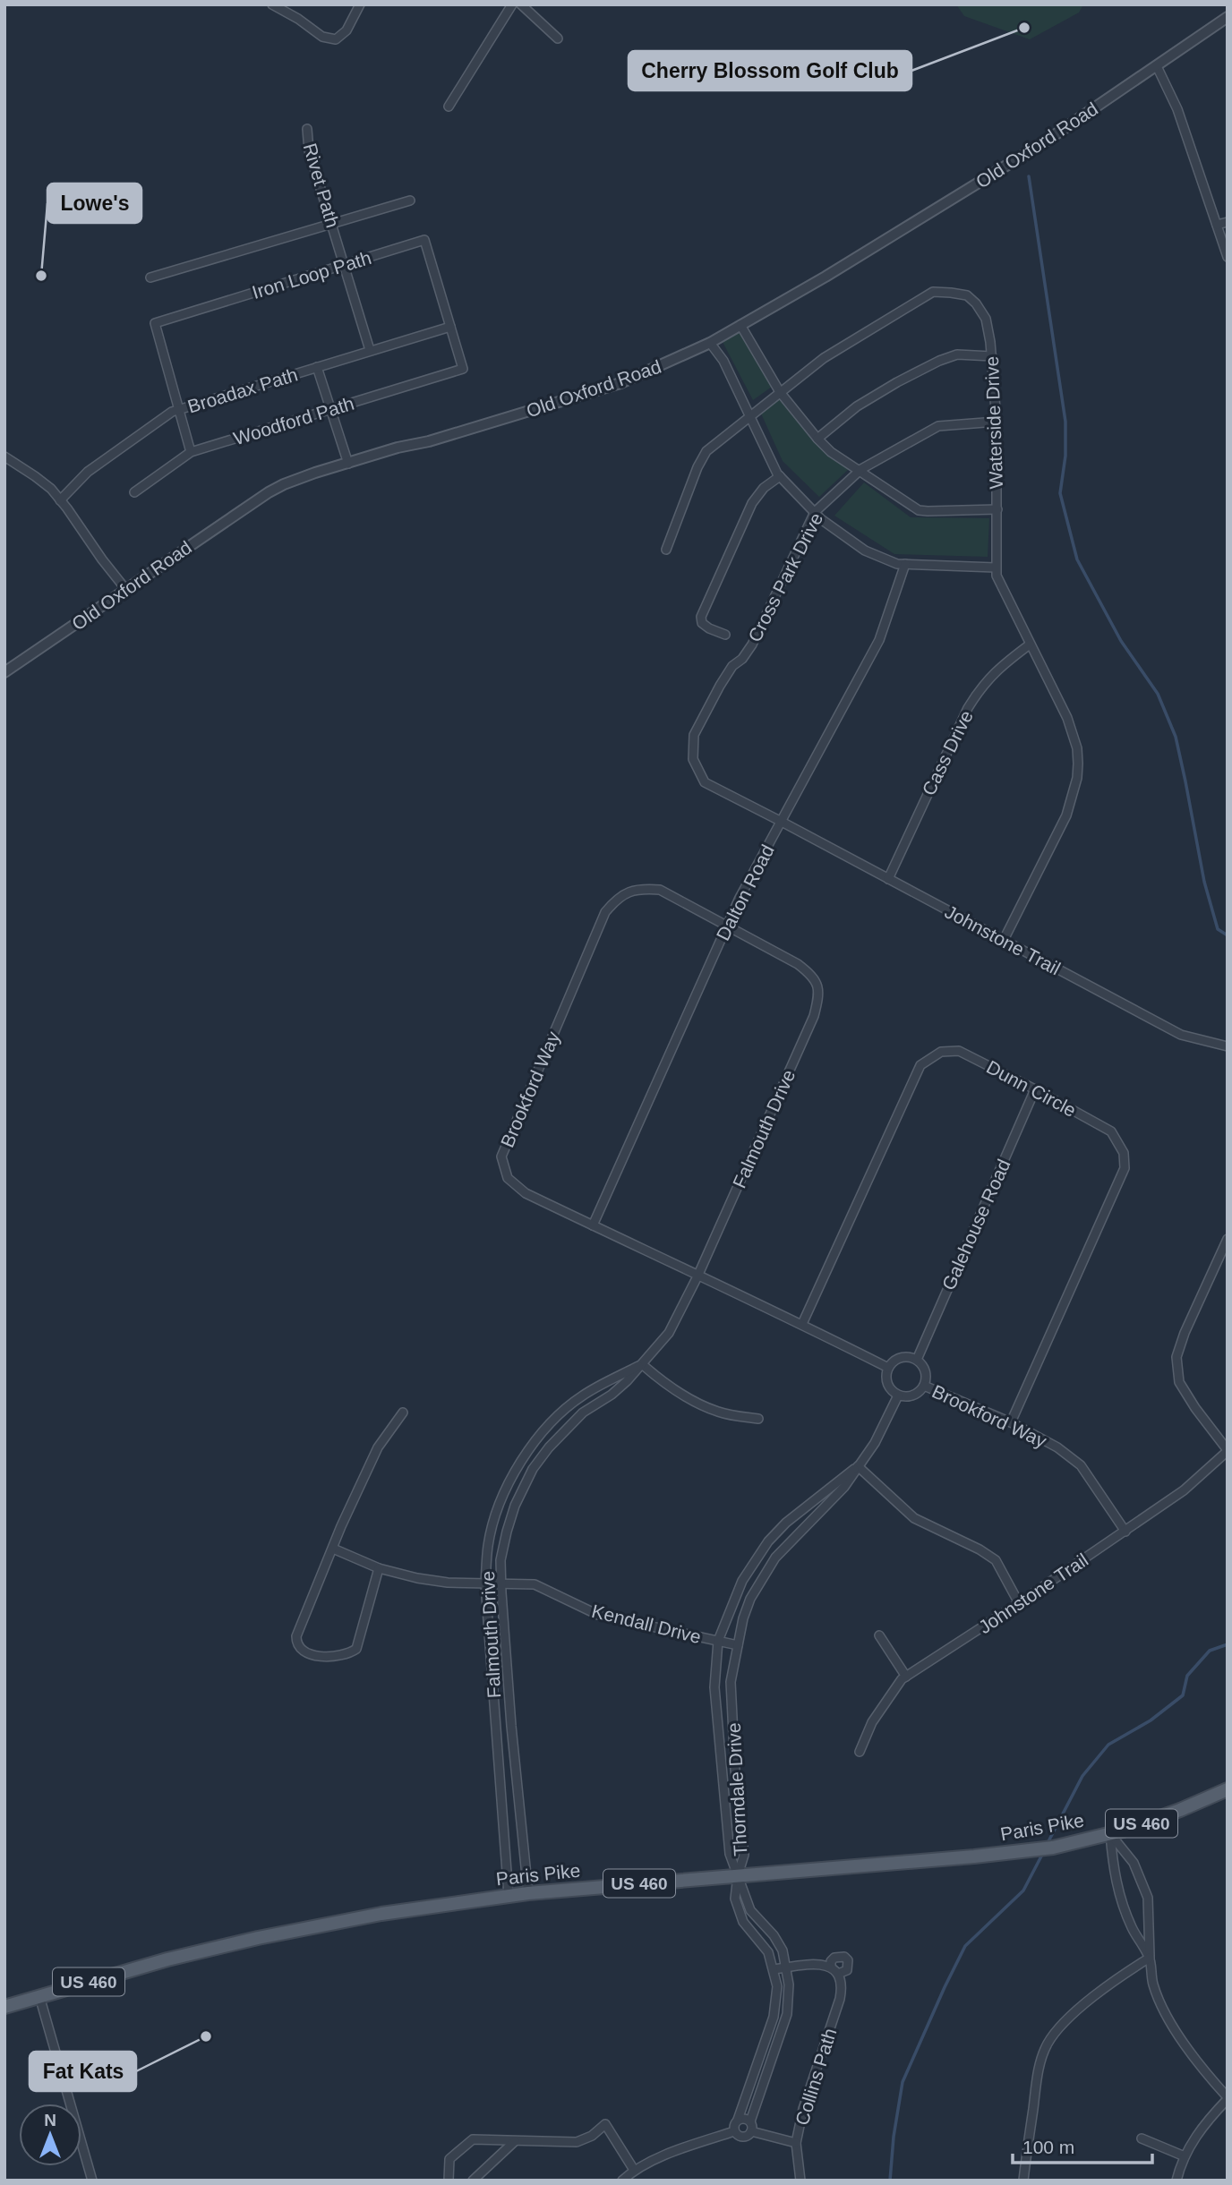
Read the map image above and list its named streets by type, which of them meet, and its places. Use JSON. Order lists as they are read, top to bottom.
{
  "streets": {
    "main road": ["US 460", "Paris Pike"],
    "street": [
      "Old Oxford Road",
      "Rivet Path",
      "Iron Loop Path",
      "Broadax Path",
      "Woodford Path",
      "Waterside Drive",
      "Cross Park Drive",
      "Cass Drive",
      "Dalton Road",
      "Johnstone Trail",
      "Dunn Circle",
      "Brookford Way",
      "Falmouth Drive",
      "Galehouse Road",
      "Kendall Drive",
      "Thorndale Drive",
      "Collins Path"
    ]
  },
  "crossings": [
    ["Rivet Path", "Iron Loop Path"],
    ["Rivet Path", "Broadax Path"],
    ["Iron Loop Path", "Broadax Path"],
    ["Iron Loop Path", "Woodford Path"],
    ["Waterside Drive", "Cross Park Drive"],
    ["Waterside Drive", "Cass Drive"],
    ["Waterside Drive", "Johnstone Trail"],
    ["Cross Park Drive", "Dalton Road"],
    ["Cross Park Drive", "Johnstone Trail"],
    ["Cass Drive", "Johnstone Trail"],
    ["Dalton Road", "Johnstone Trail"],
    ["Dalton Road", "Brookford Way"],
    ["Dalton Road", "Falmouth Drive"],
    ["Johnstone Trail", "Brookford Way"],
    ["Dunn Circle", "Brookford Way"],
    ["Dunn Circle", "Galehouse Road"],
    ["Brookford Way", "Falmouth Drive"],
    ["Brookford Way", "Galehouse Road"],
    ["Brookford Way", "Thorndale Drive"],
    ["Falmouth Drive", "Kendall Drive"],
    ["Falmouth Drive", "Paris Pike"],
    ["Galehouse Road", "Thorndale Drive"],
    ["Kendall Drive", "Thorndale Drive"],
    ["Thorndale Drive", "Paris Pike"]
  ],
  "places": ["Cherry Blossom Golf Club", "Lowe's", "Fat Kats"],
  "scale_bar": "100 m",
  "north": "top"
}
